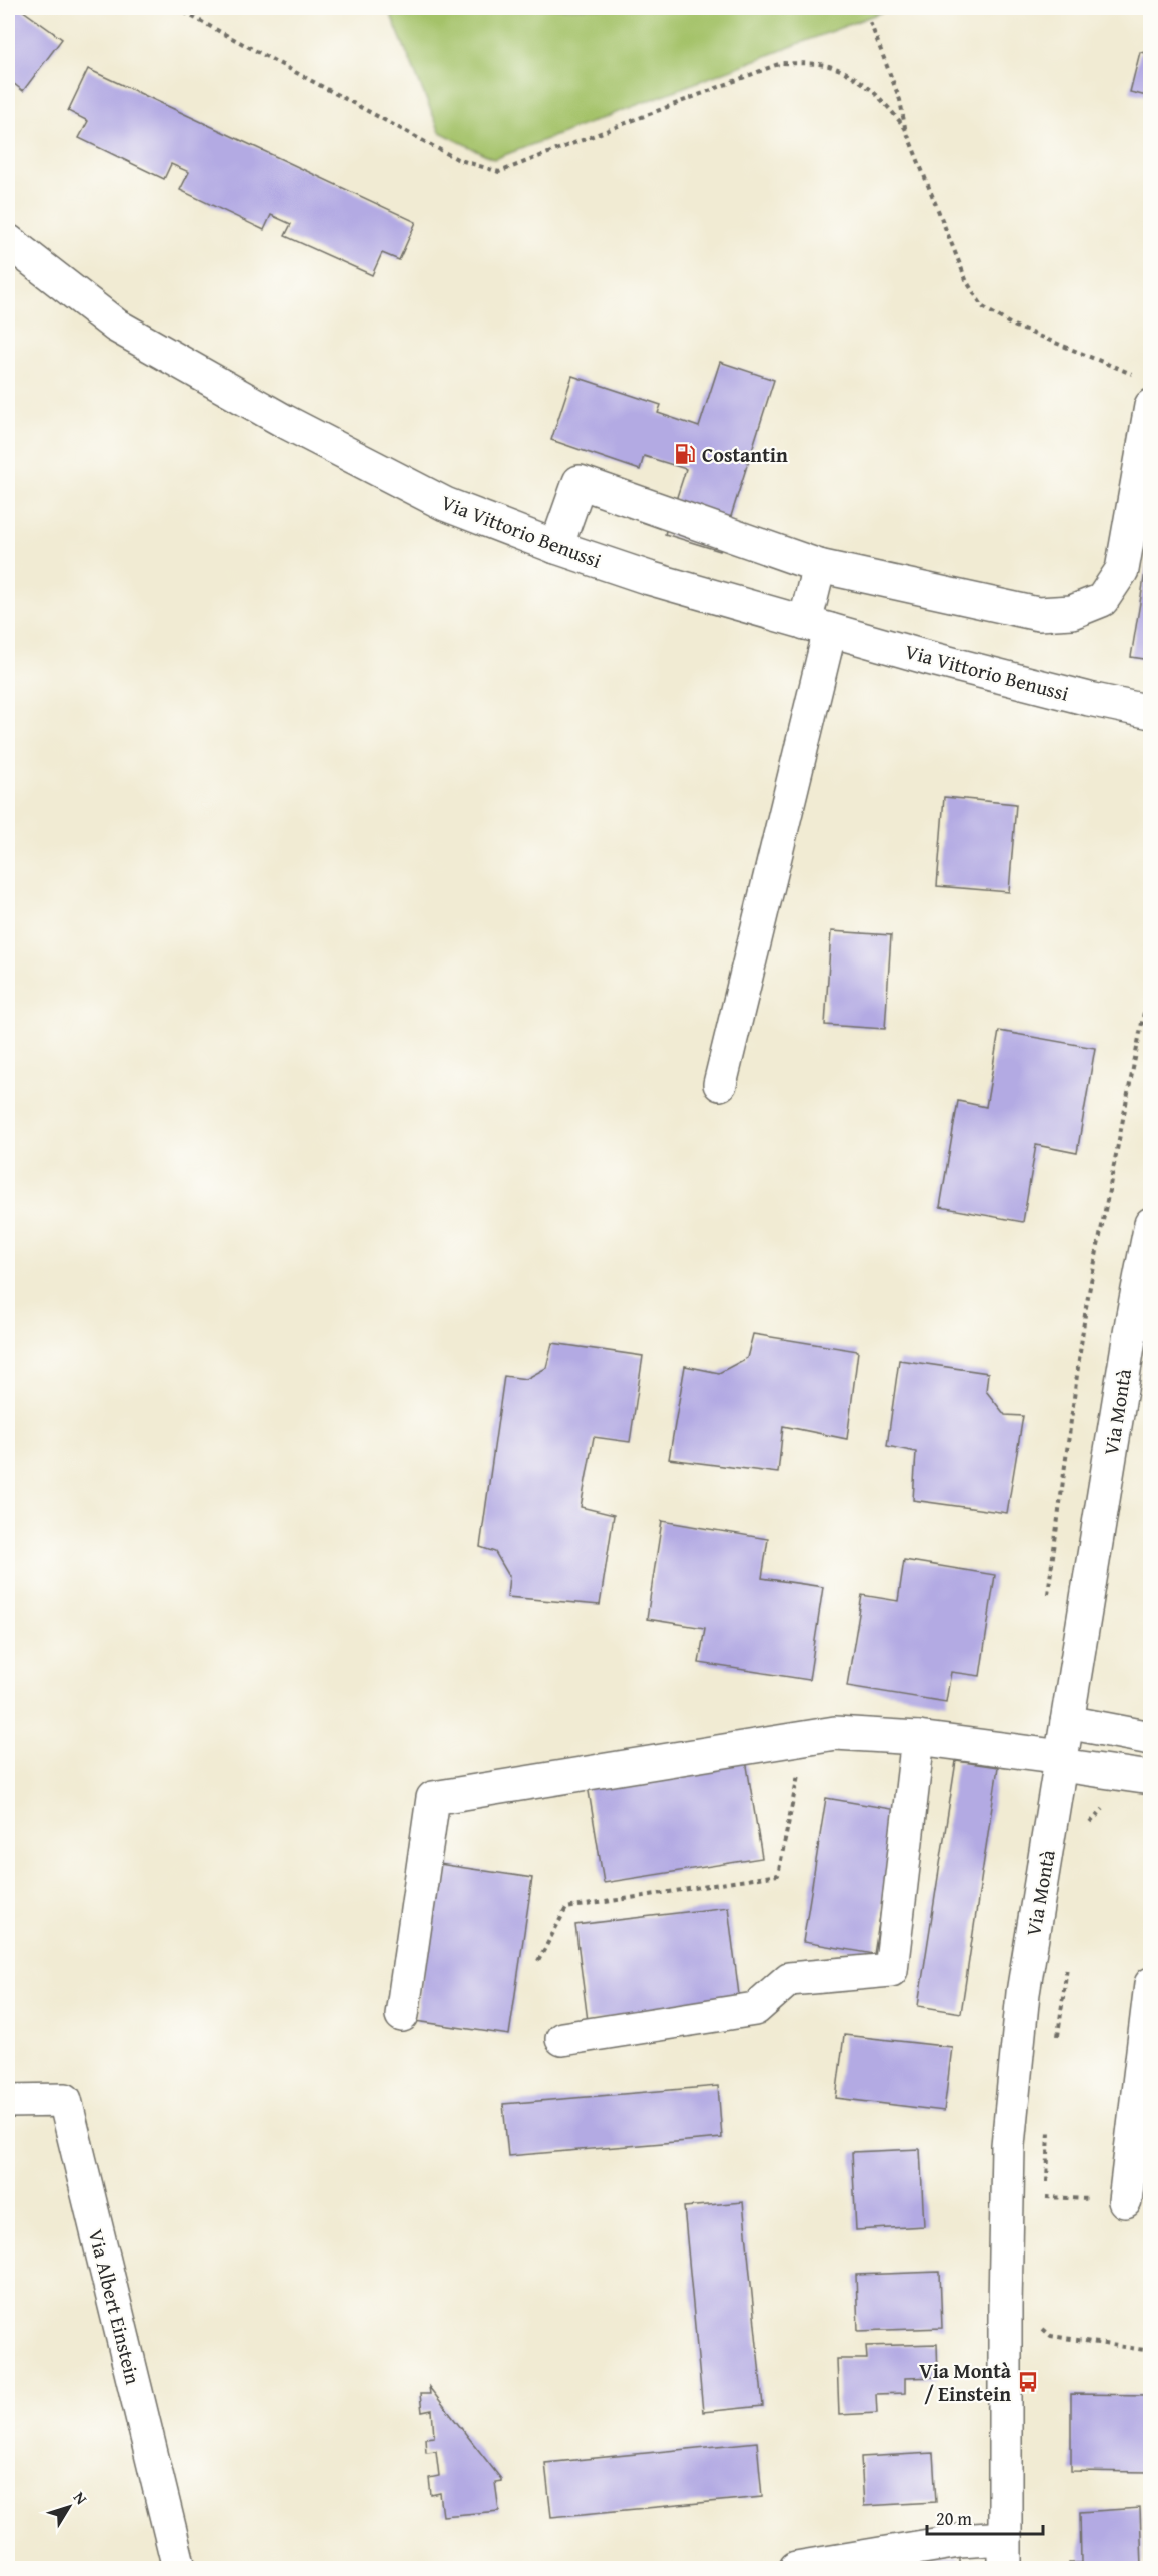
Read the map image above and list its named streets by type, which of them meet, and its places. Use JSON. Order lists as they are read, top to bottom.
{
  "streets": {
    "street": ["Via Vittorio Benussi", "Via Montà", "Via Albert Einstein"]
  },
  "places": {
    "fuel station": ["Costantin"],
    "bus stop": ["Via Montà / Einstein"]
  },
  "scale_bar": "20 m",
  "north": "top right"
}
